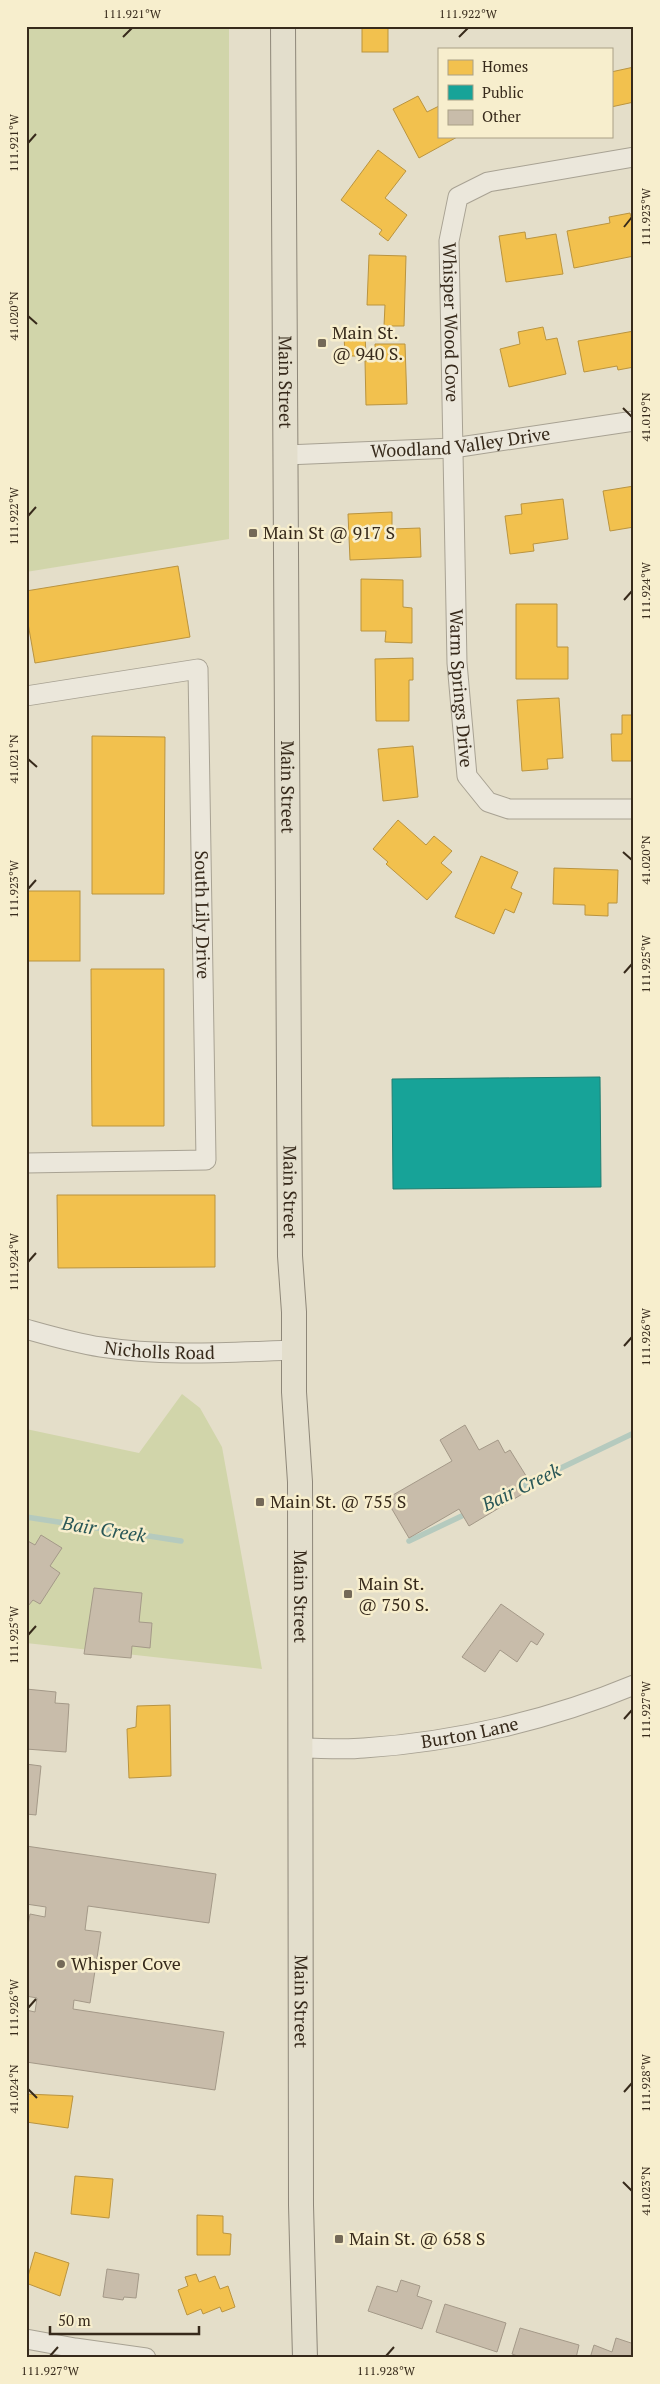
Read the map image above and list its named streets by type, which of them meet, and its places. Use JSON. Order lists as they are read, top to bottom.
{
  "streets": {
    "main road": ["Main Street"],
    "street": [
      "Whisper Wood Cove",
      "Woodland Valley Drive",
      "Warm Springs Drive",
      "South Lily Drive",
      "Nicholls Road",
      "Burton Lane"
    ]
  },
  "crossings": [
    ["Whisper Wood Cove", "Woodland Valley Drive"],
    ["Whisper Wood Cove", "Warm Springs Drive"],
    ["Main Street", "Woodland Valley Drive"],
    ["Main Street", "Nicholls Road"],
    ["Main Street", "Burton Lane"],
    ["Woodland Valley Drive", "Warm Springs Drive"]
  ],
  "water": ["Bair Creek"],
  "places": {
    "transit": [
      "Main St. @ 940 S.",
      "Main St @ 917 S",
      "Main St. @ 755 S",
      "Main St. @ 750 S.",
      "Main St. @ 658 S"
    ],
    "other": ["Whisper Cove"]
  },
  "legend": ["Homes", "Public", "Other"],
  "scale_bar": "50 m",
  "coordinates": [
    "111.921°W",
    "111.922°W",
    "111.923°W",
    "41.020°N",
    "41.019°N",
    "111.924°W",
    "41.021°N",
    "111.925°W",
    "111.926°W",
    "111.927°W",
    "111.928°W",
    "41.024°N",
    "41.023°N"
  ]
}
